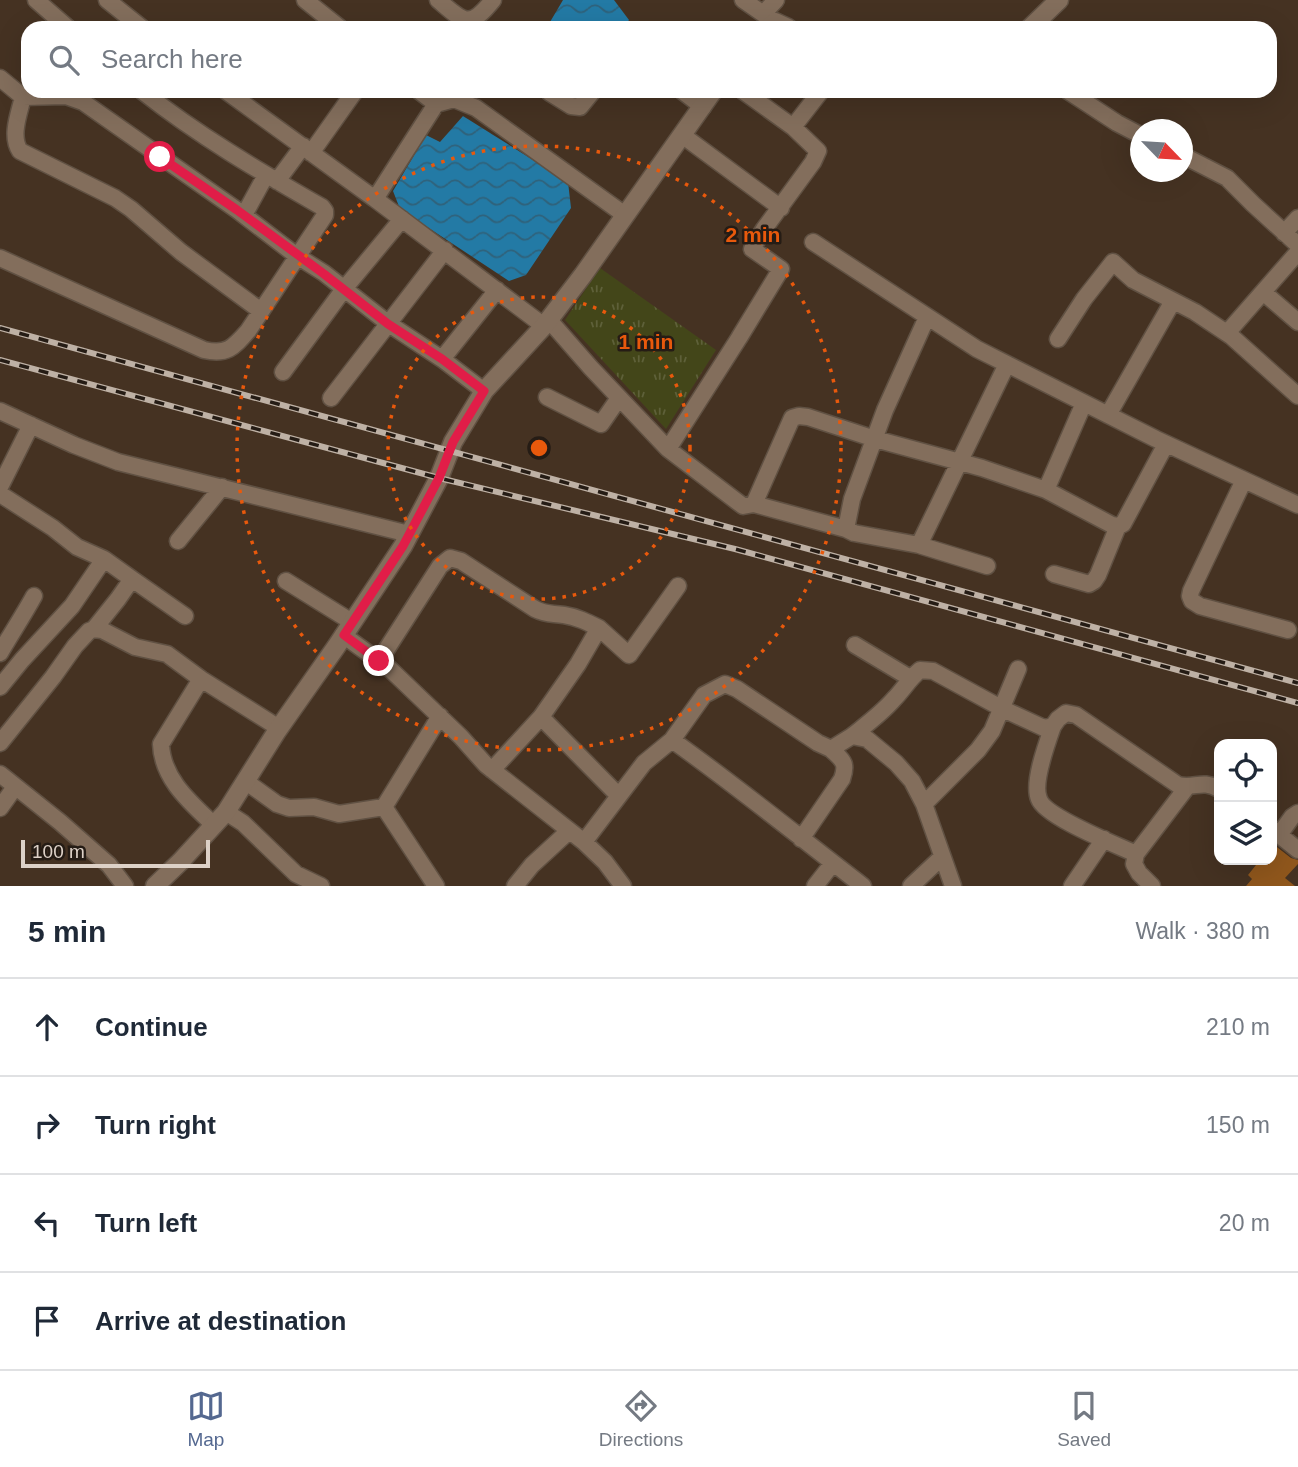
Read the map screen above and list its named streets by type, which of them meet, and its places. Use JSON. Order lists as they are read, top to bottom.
{
  "scale_bar": "100 m",
  "north": "bottom right",
  "page": {
    "search": "Search here",
    "scale": "100 m",
    "heading": ["5 min", "Walk · 380 m"],
    "list": [
      ["Continue", "210 m"],
      ["Turn right", "150 m"],
      ["Turn left", "20 m"],
      "Arrive at destination"
    ],
    "nav": ["Map", "Directions", "Saved"]
  },
  "rings": ["2 min", "1 min"]
}
